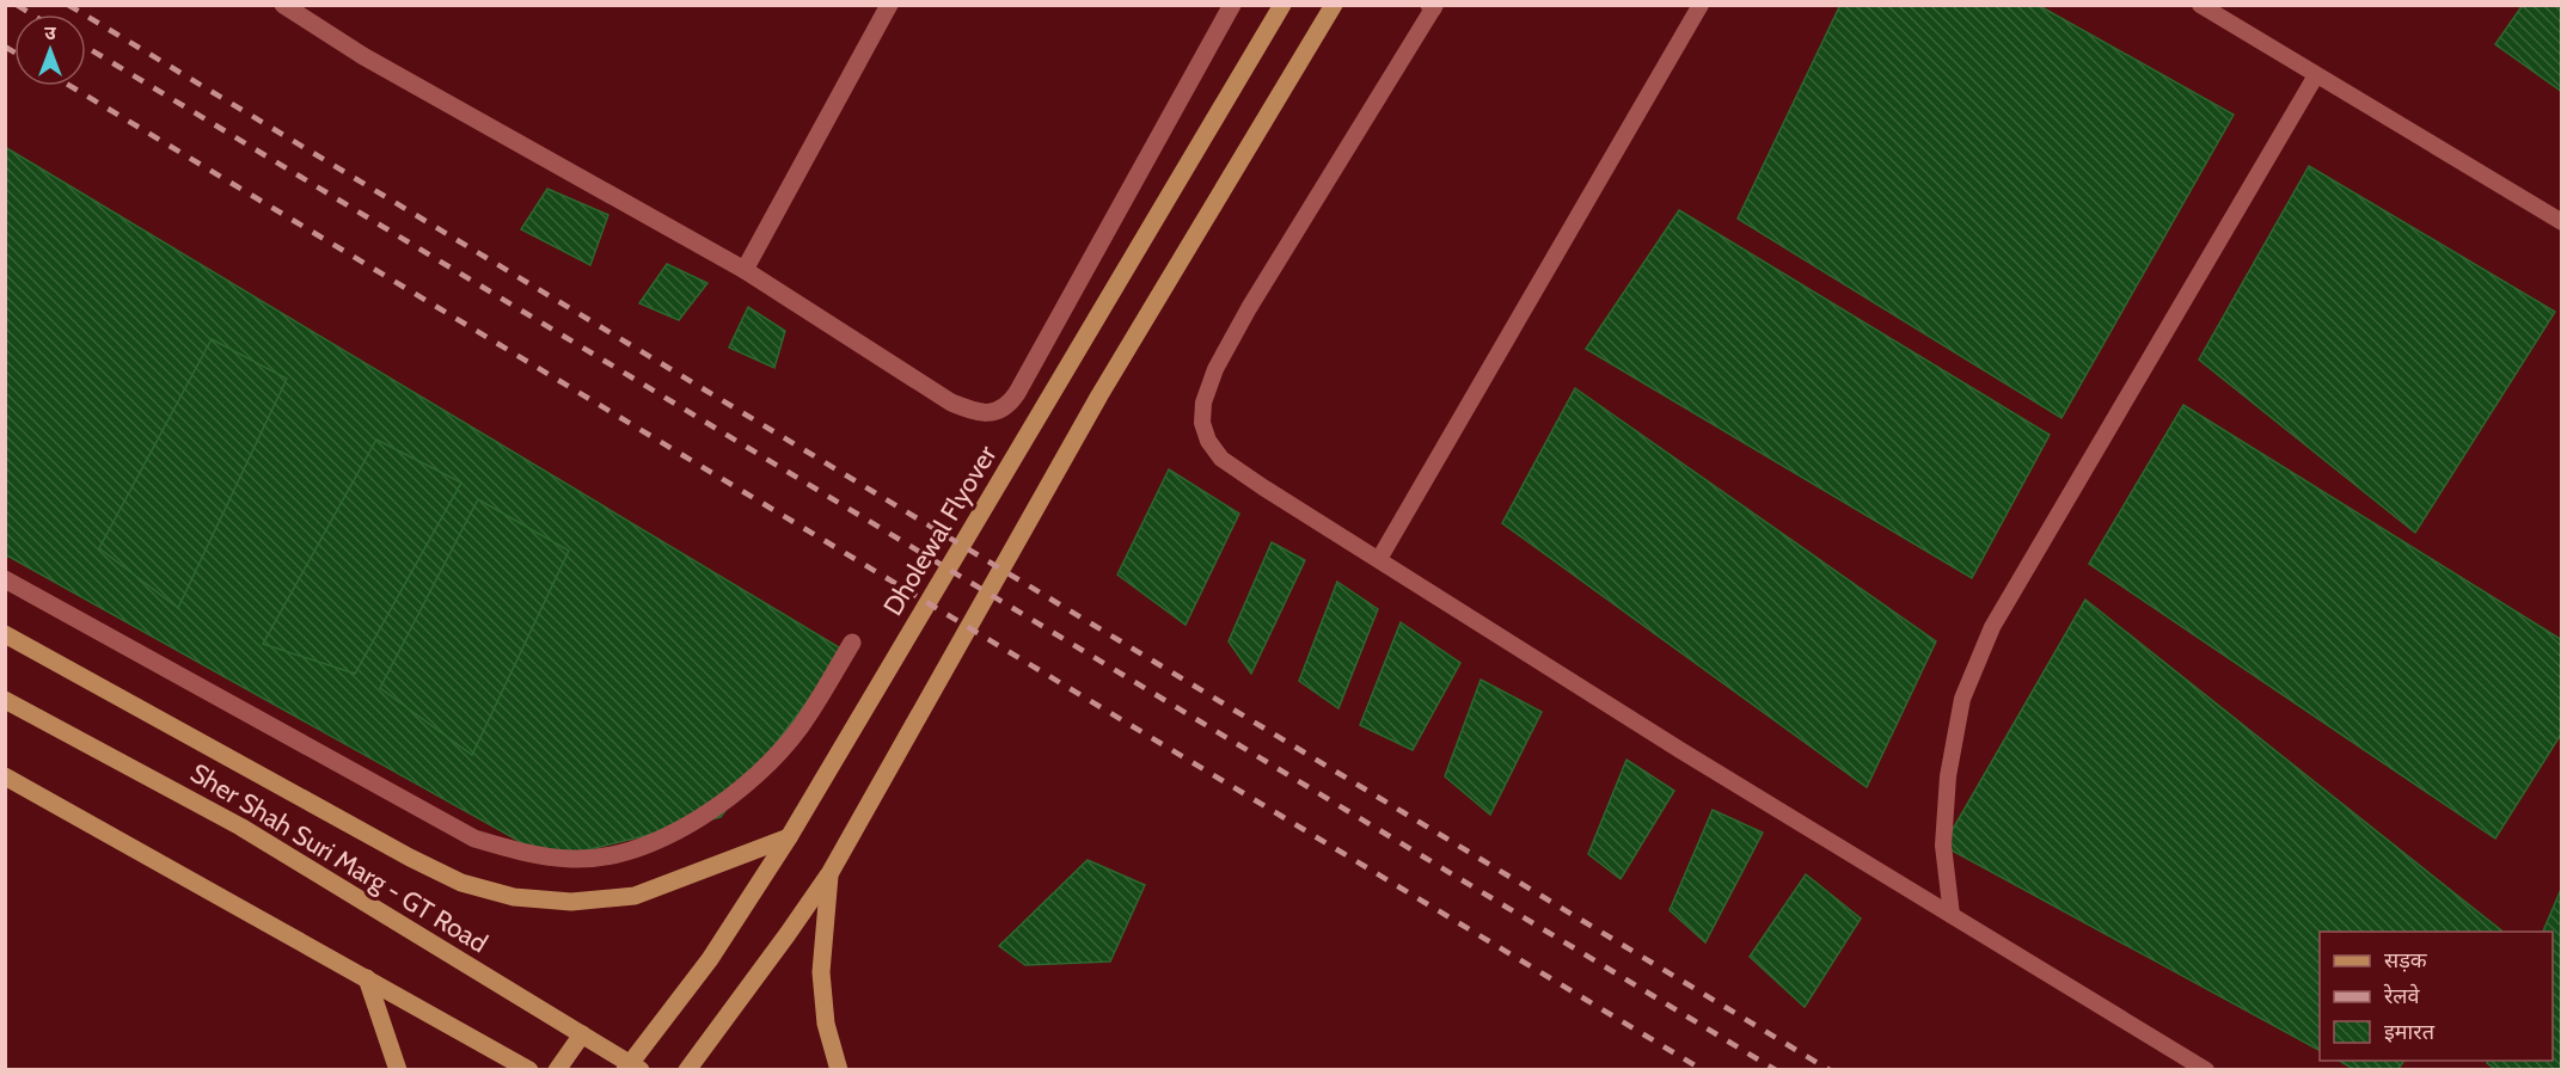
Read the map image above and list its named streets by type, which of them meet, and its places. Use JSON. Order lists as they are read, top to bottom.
{
  "streets": {
    "main road": ["Dholewal Flyover", "Sher Shah Suri Marg - GT Road"]
  },
  "legend": ["सड़क", "रेलवे", "इमारत"],
  "north": "top"
}
